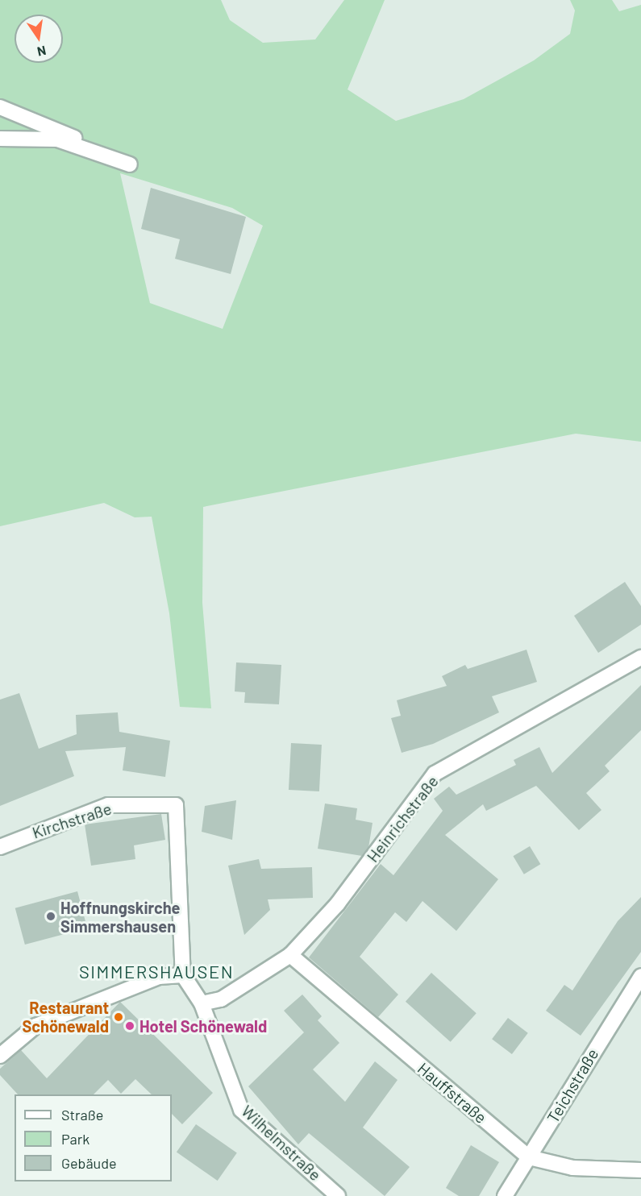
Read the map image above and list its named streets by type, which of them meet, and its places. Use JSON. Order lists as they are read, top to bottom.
{
  "streets": {
    "street": [
      "Heinrichstraße",
      "Kirchstraße",
      "Teichstraße",
      "Hauffstraße",
      "Wilhelmstraße"
    ]
  },
  "crossings": [
    ["Heinrichstraße", "Hauffstraße"],
    ["Heinrichstraße", "Wilhelmstraße"],
    ["Kirchstraße", "Wilhelmstraße"],
    ["Teichstraße", "Hauffstraße"]
  ],
  "districts": ["SIMMERSHAUSEN"],
  "places": ["Hoffnungskirche Simmershausen", "Restaurant Schönewald", "Hotel Schönewald"],
  "legend": ["Straße", "Park", "Gebäude"],
  "north": "bottom"
}
